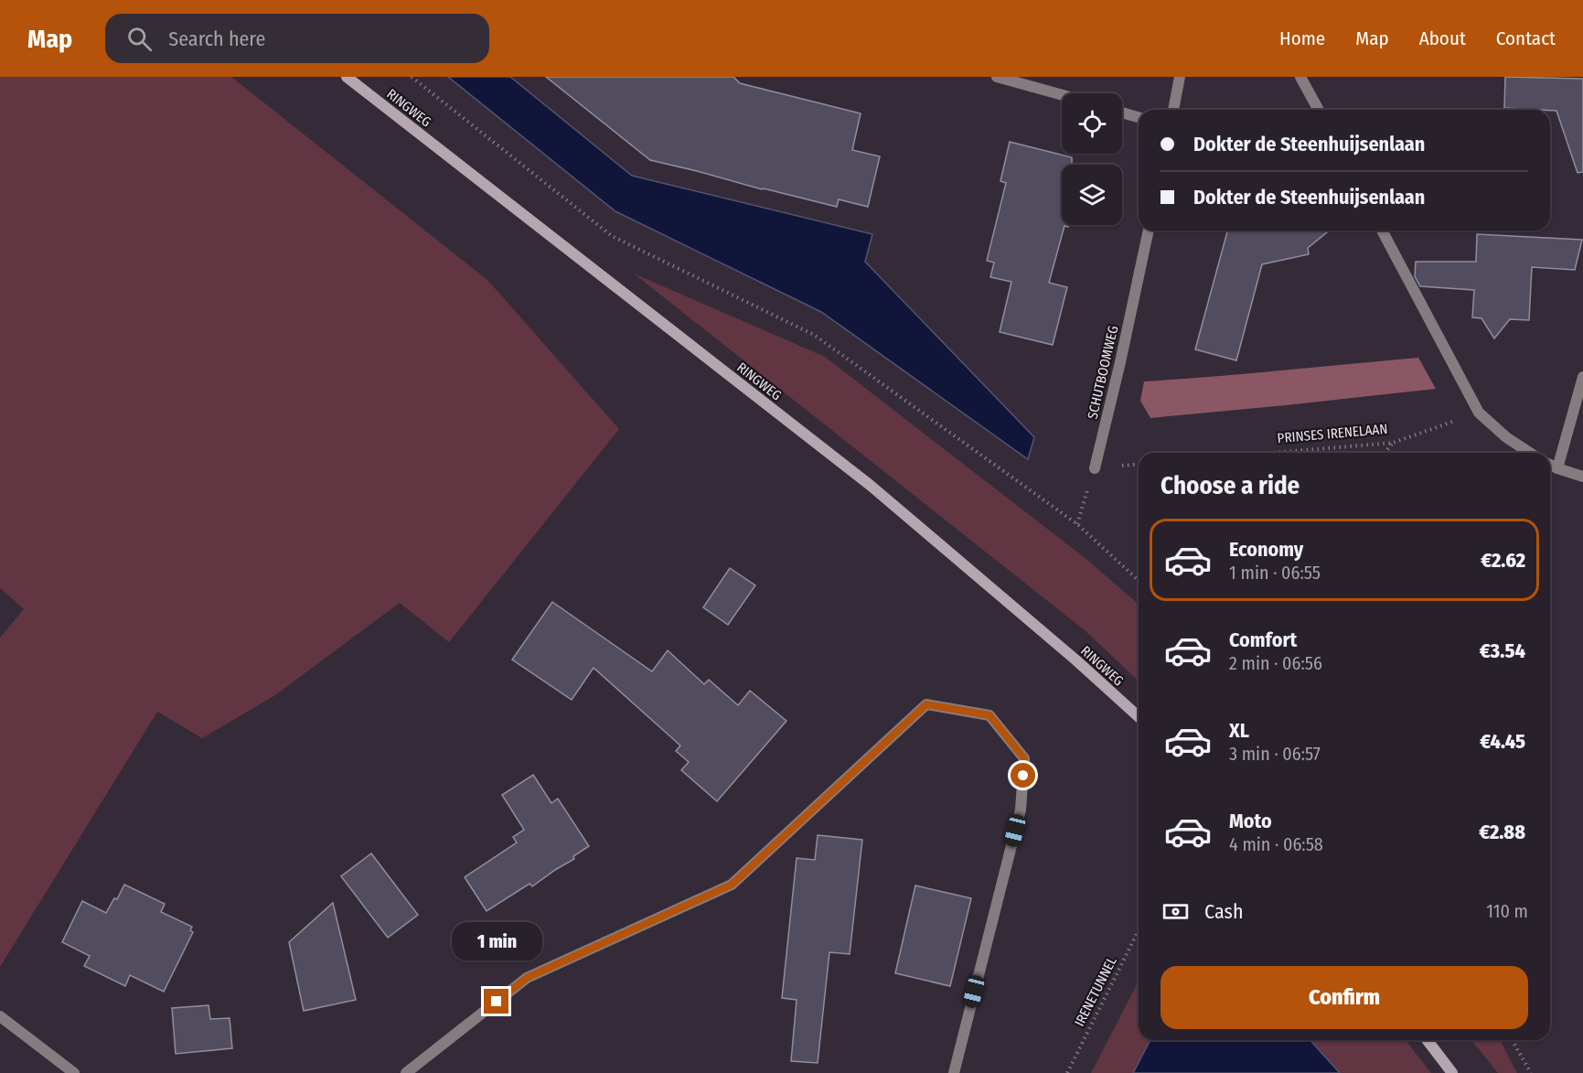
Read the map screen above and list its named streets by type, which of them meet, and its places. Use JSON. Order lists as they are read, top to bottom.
{
  "streets": {
    "main road": ["RINGWEG"],
    "street": ["SCHUTBOOMWEG"],
    "path": ["PRINSES IRENELAAN", "IRENETUNNEL"]
  },
  "page": {
    "header": "Map",
    "search": "Search here",
    "nav": [
      "Home",
      "Map",
      "About",
      "Contact"
    ],
    "banner": ["Dokter de Steenhuijsenlaan", "Dokter de Steenhuijsenlaan"],
    "heading": "Choose a ride",
    "list": [
      {
        "name": "Economy",
        "note": "1 min · 06:55",
        "value": "€2.62"
      },
      {
        "name": "Comfort",
        "note": "2 min · 06:56",
        "value": "€3.54"
      },
      {
        "name": "XL",
        "note": "3 min · 06:57",
        "value": "€4.45"
      },
      {
        "name": "Moto",
        "note": "4 min · 06:58",
        "value": "€2.88"
      }
    ],
    "pay": ["Cash", "110 m"],
    "bubble": "1 min",
    "buttons": "Confirm"
  }
}
